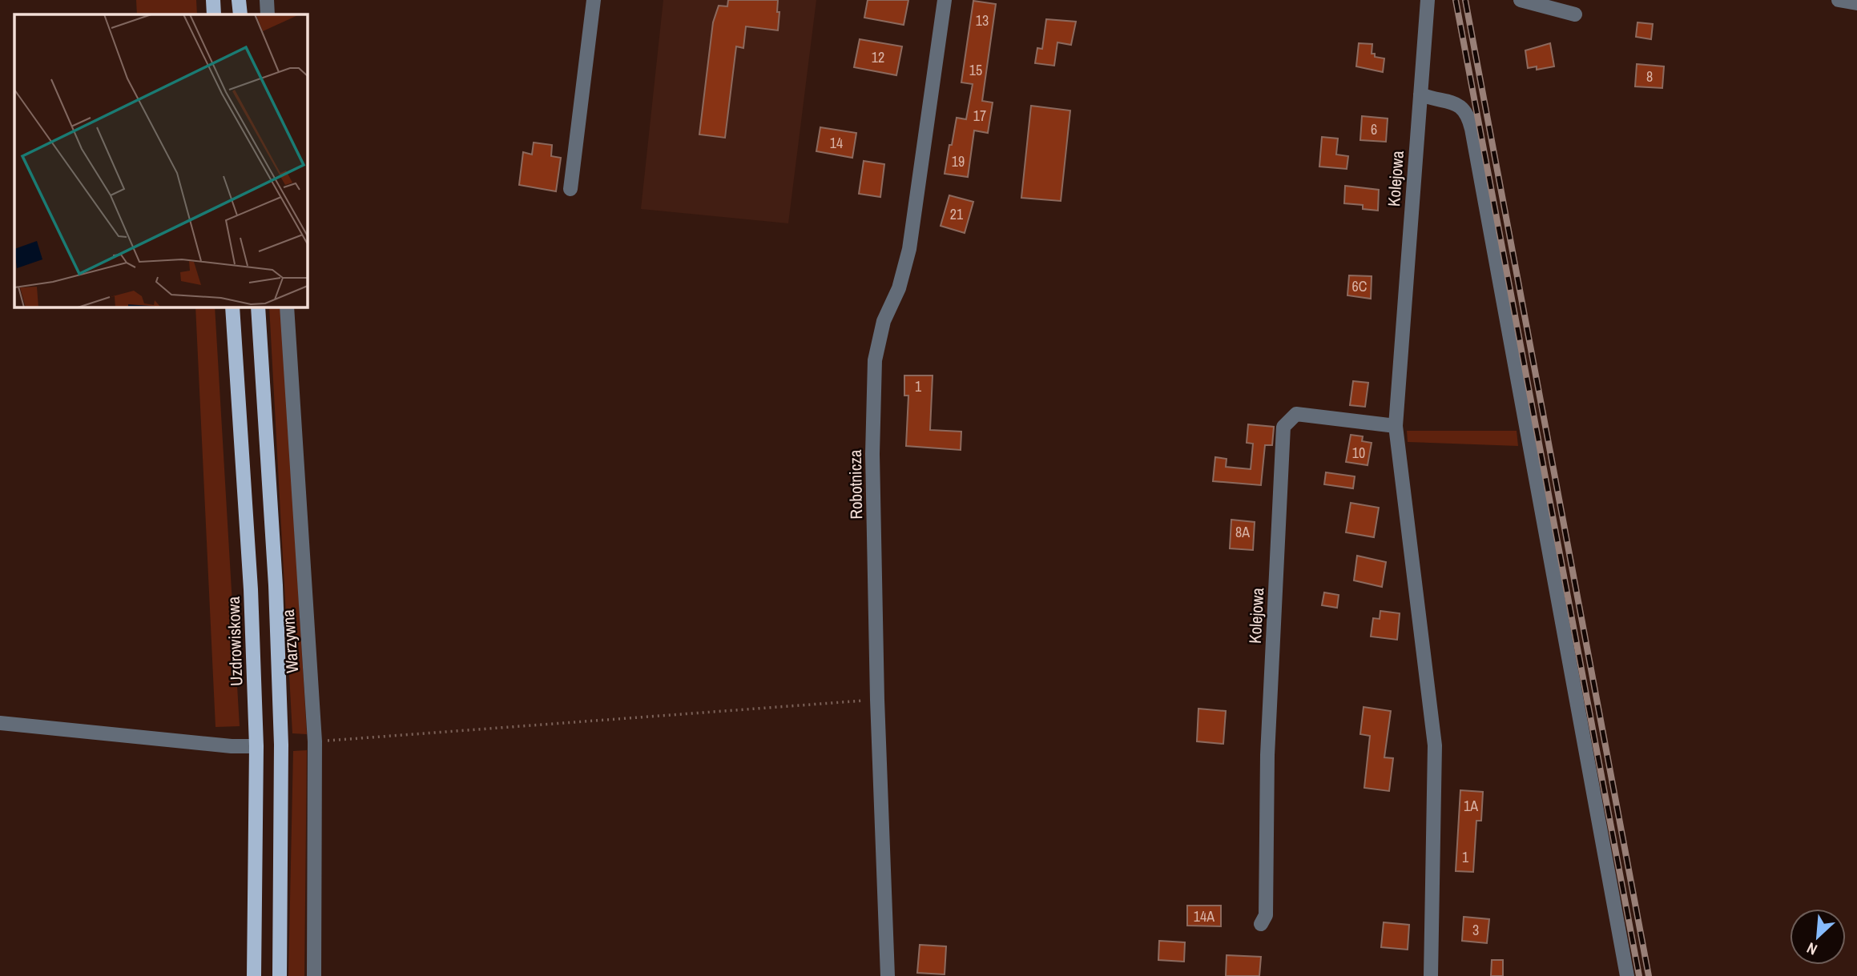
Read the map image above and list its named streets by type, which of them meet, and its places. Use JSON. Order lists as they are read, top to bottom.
{
  "streets": {
    "main road": ["Uzdrowiskowa"],
    "street": ["Kolejowa", "Robotnicza", "Warzywna"]
  },
  "house_numbers": [
    "13",
    "12",
    "15",
    "8",
    "17",
    "6",
    "14",
    "19",
    "21",
    "6C",
    "1",
    "10",
    "8A",
    "1A",
    "1",
    "14A",
    "3"
  ],
  "north": "bottom left"
}
